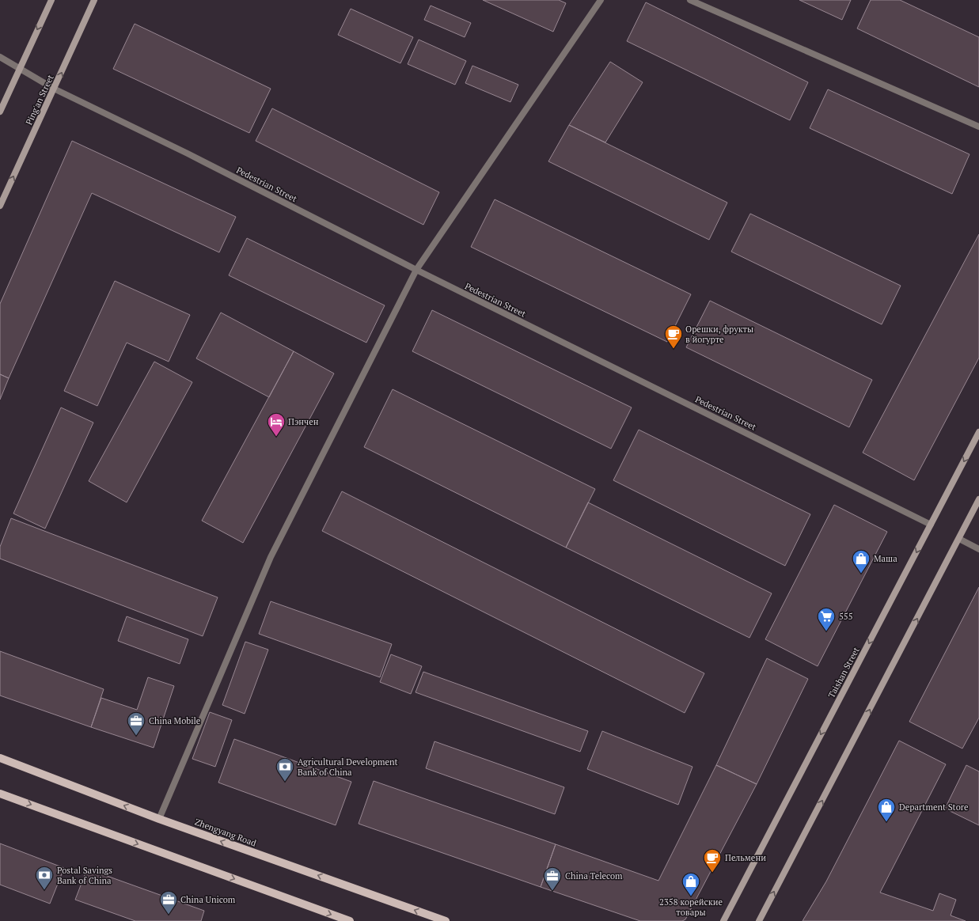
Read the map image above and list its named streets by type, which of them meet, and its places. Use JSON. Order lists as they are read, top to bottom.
{
  "streets": {
    "main road": ["Ping'an Street", "Taishan Street", "Zhengyang Road"],
    "street": ["Pedestrian Street"]
  },
  "crossings": [
    ["Ping'an Street", "Pedestrian Street"],
    ["Pedestrian Street", "Taishan Street"]
  ],
  "places": {
    "cafe": ["Орешки, фрукты в йогурте", "Пельмени"],
    "hotel": ["Пэнчен"],
    "shop": ["Маша", "Department Store", "2358 корейские товары"],
    "supermarket": ["555"],
    "office": ["China Mobile", "China Telecom", "China Unicom"],
    "bank": ["Agricultural Development Bank of China", "Postal Savings Bank of China"]
  }
}
